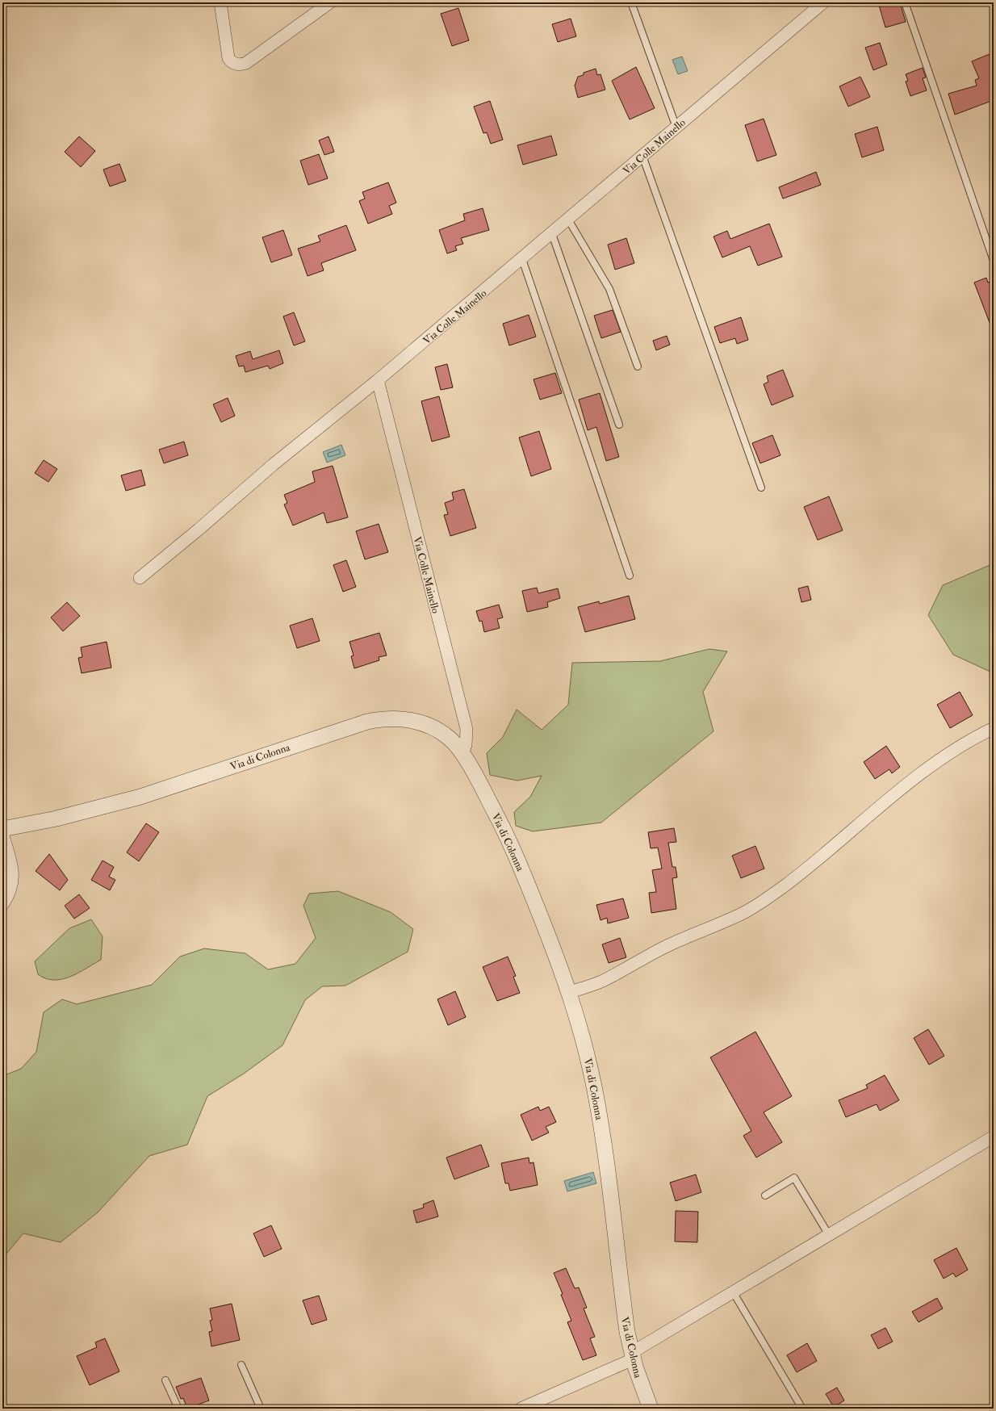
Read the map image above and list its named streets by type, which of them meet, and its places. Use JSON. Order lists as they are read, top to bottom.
{
  "streets": {
    "street": ["Via Colle Mainello", "Via di Colonna"]
  },
  "crossings": [
    ["Via Colle Mainello", "Via di Colonna"]
  ]
}
